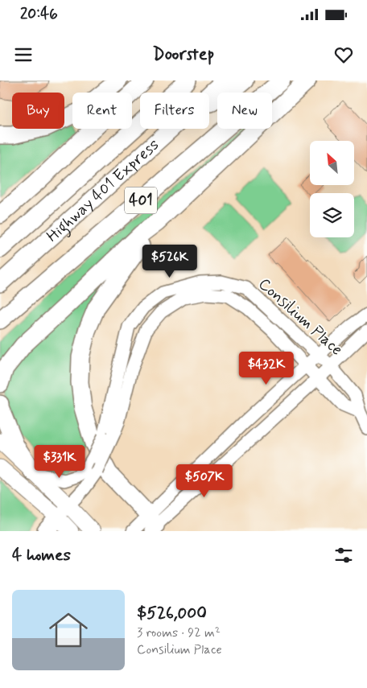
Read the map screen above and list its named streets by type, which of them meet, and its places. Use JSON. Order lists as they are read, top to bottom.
{
  "streets": {
    "highway": ["Highway 401 Express", "401"],
    "street": ["Consilium Place"]
  },
  "north": "top left",
  "page": {
    "status": "20:46",
    "header": "Doorstep",
    "chip": [
      "Buy",
      "Rent",
      "Filters",
      "New"
    ],
    "price": [
      "$526K",
      "$432K",
      "$331K",
      "$507K"
    ],
    "heading": "4 homes",
    "list": [
      {
        "name": "$526,000",
        "note": "3 rooms · 92 m² · Consilium Place"
      }
    ]
  }
}
